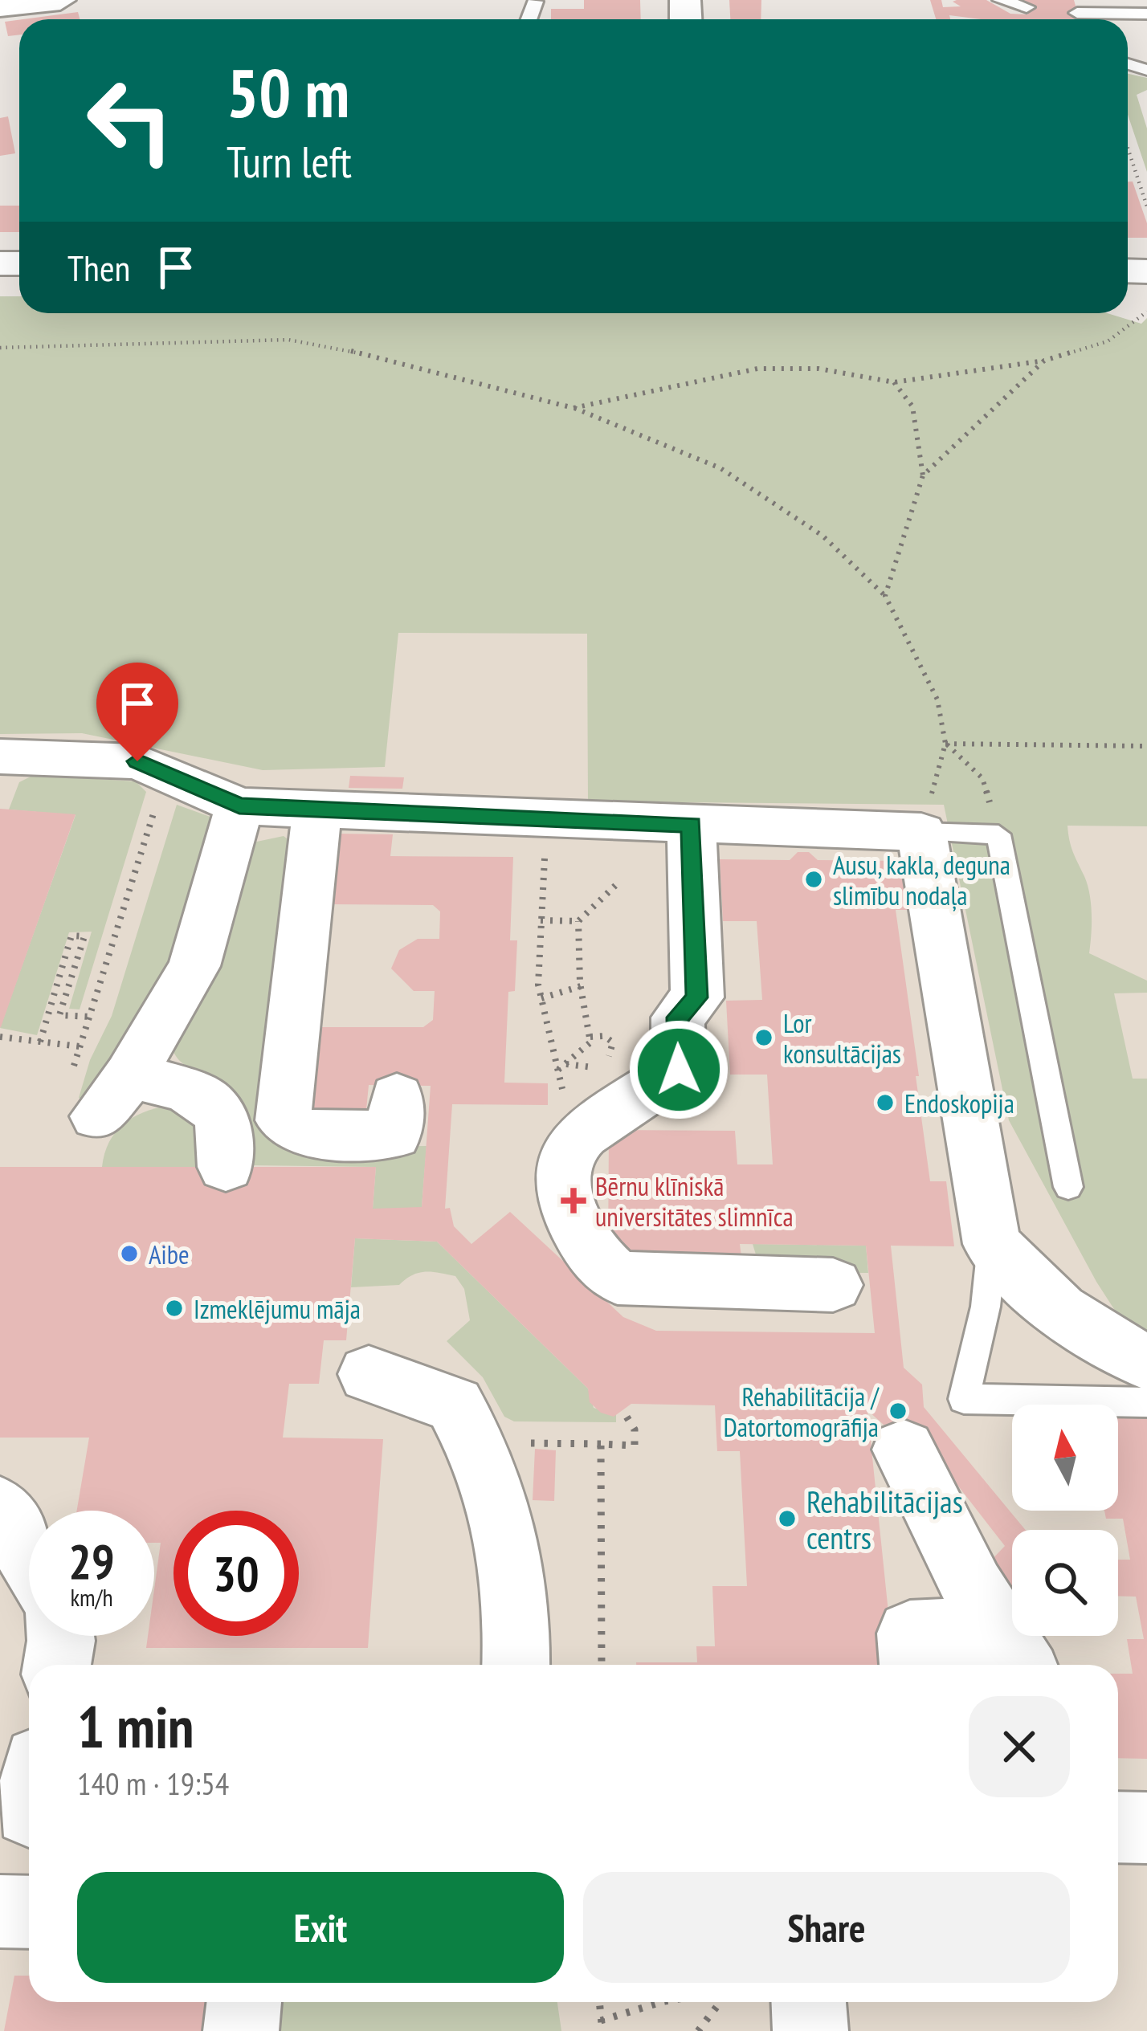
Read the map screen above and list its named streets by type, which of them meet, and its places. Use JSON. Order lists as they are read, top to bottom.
{
  "places": {
    "other": [
      "Ausu, kakla, deguna slimību nodaļa",
      "Lor konsultācijas",
      "Endoskopija",
      "Aibe",
      "Izmeklējumu māja",
      "Rehabilitācija / Datortomogrāfija",
      "Rehabilitācijas centrs"
    ],
    "health": ["Bērnu klīniskā universitātes slimnīca"]
  },
  "north": "top",
  "page": {
    "turn": ["50 m", "Turn left"],
    "then": "Then",
    "speed": "29 km/h",
    "limit": "30",
    "heading": ["1 min", "140 m · 19:54"],
    "buttons": ["Exit", "Share"]
  }
}
